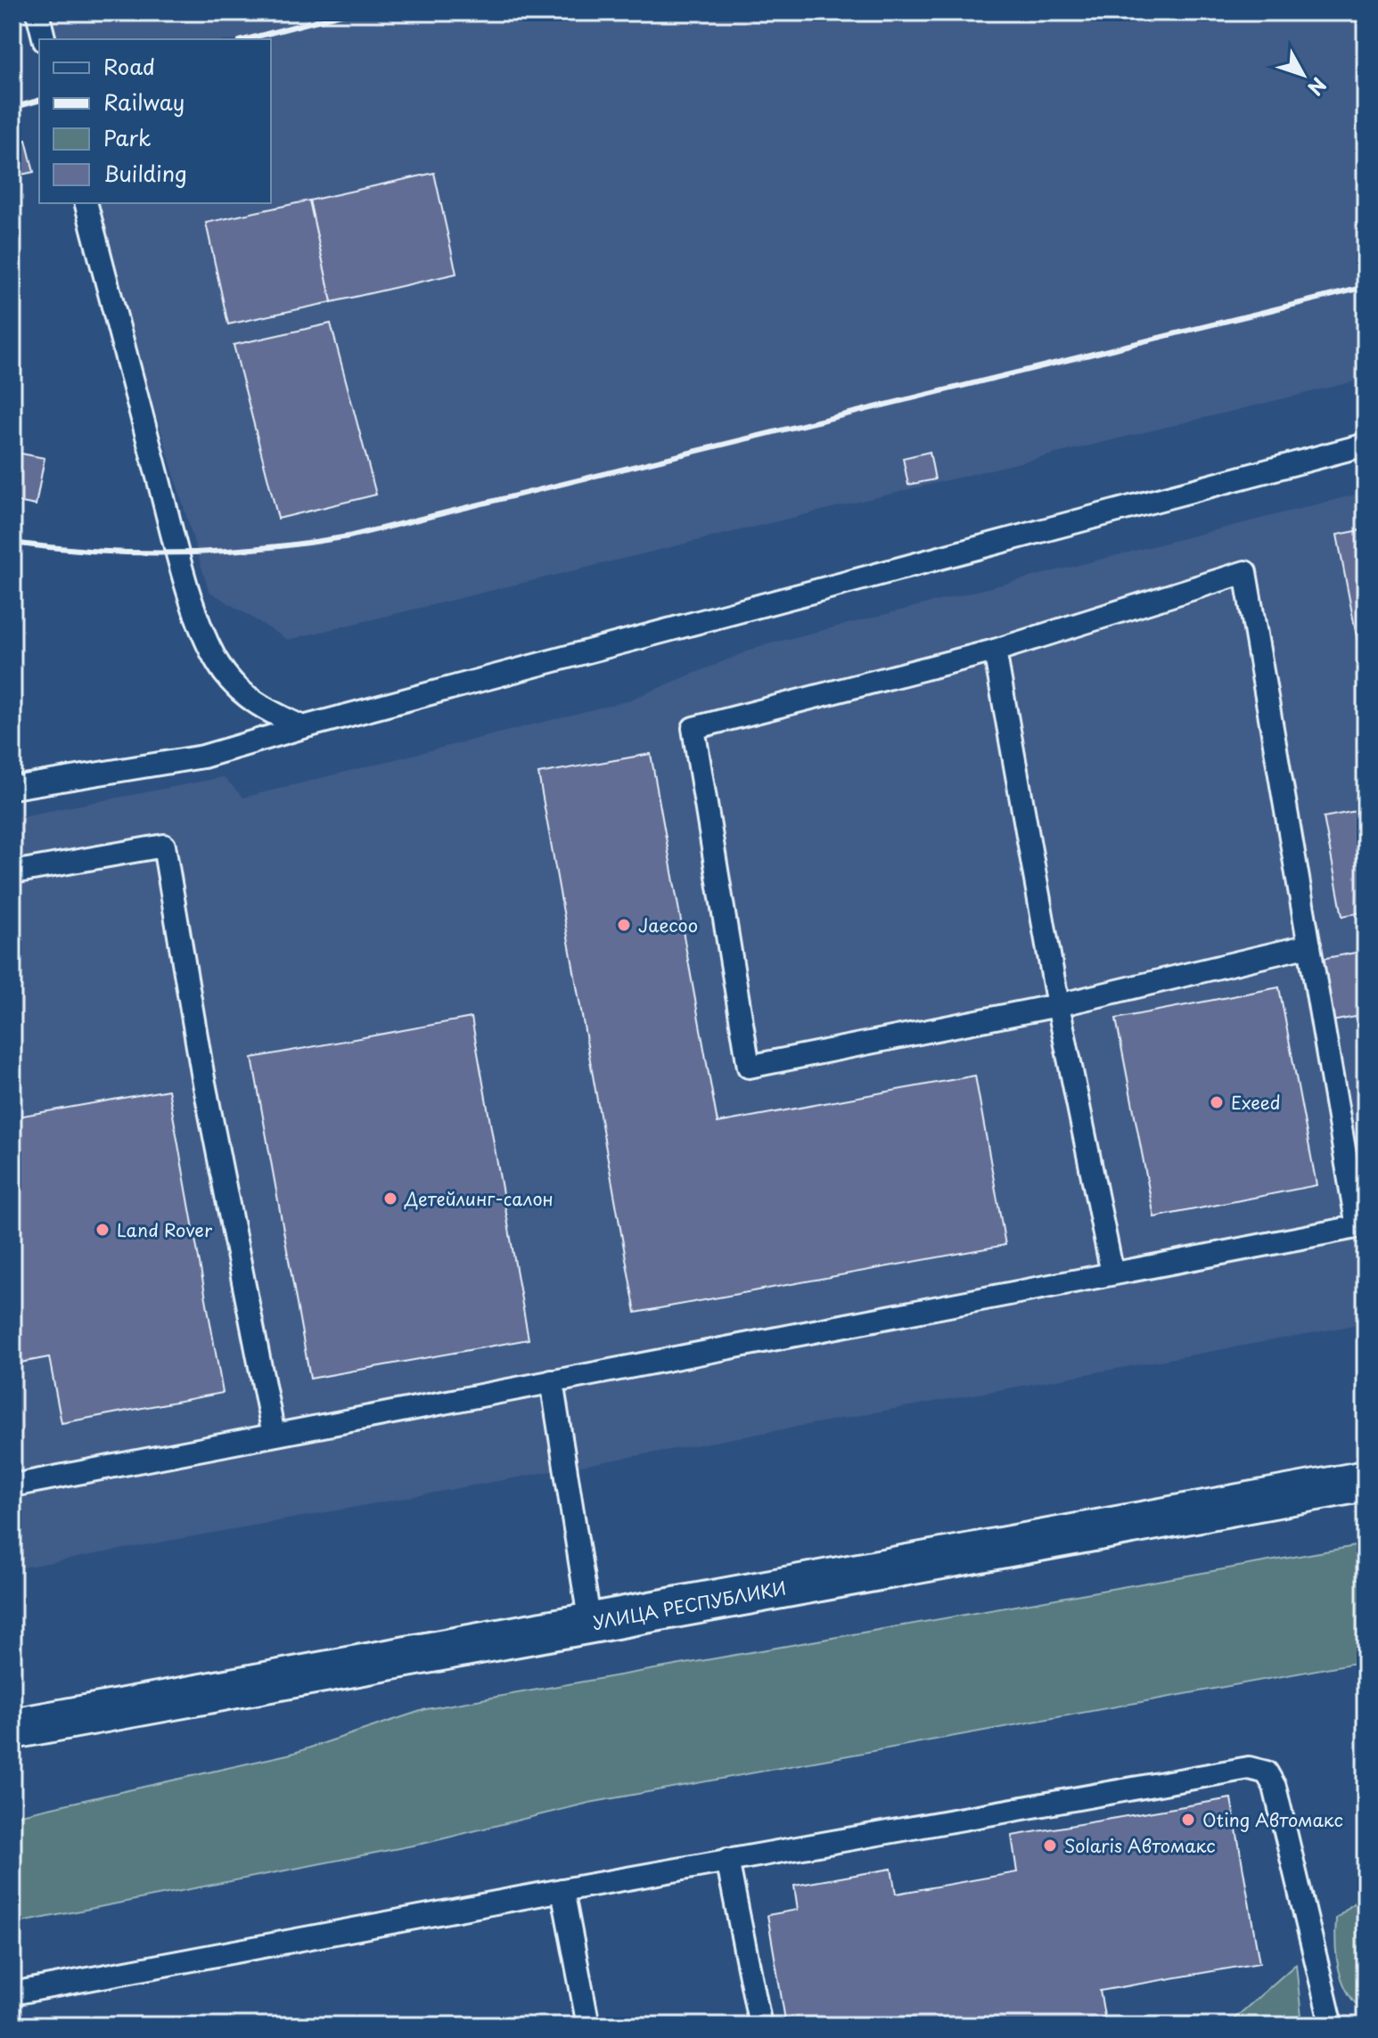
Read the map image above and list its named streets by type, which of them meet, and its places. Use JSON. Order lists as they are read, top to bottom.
{
  "streets": {
    "main road": ["УЛИЦА РЕСПУБЛИКИ"]
  },
  "places": [
    "Jaecoo",
    "Exeed",
    "Детейлинг-салон",
    "Land Rover",
    "Oting Автомакс",
    "Solaris Автомакс"
  ],
  "legend": [
    "Road",
    "Railway",
    "Park",
    "Building"
  ],
  "north": "bottom right"
}
